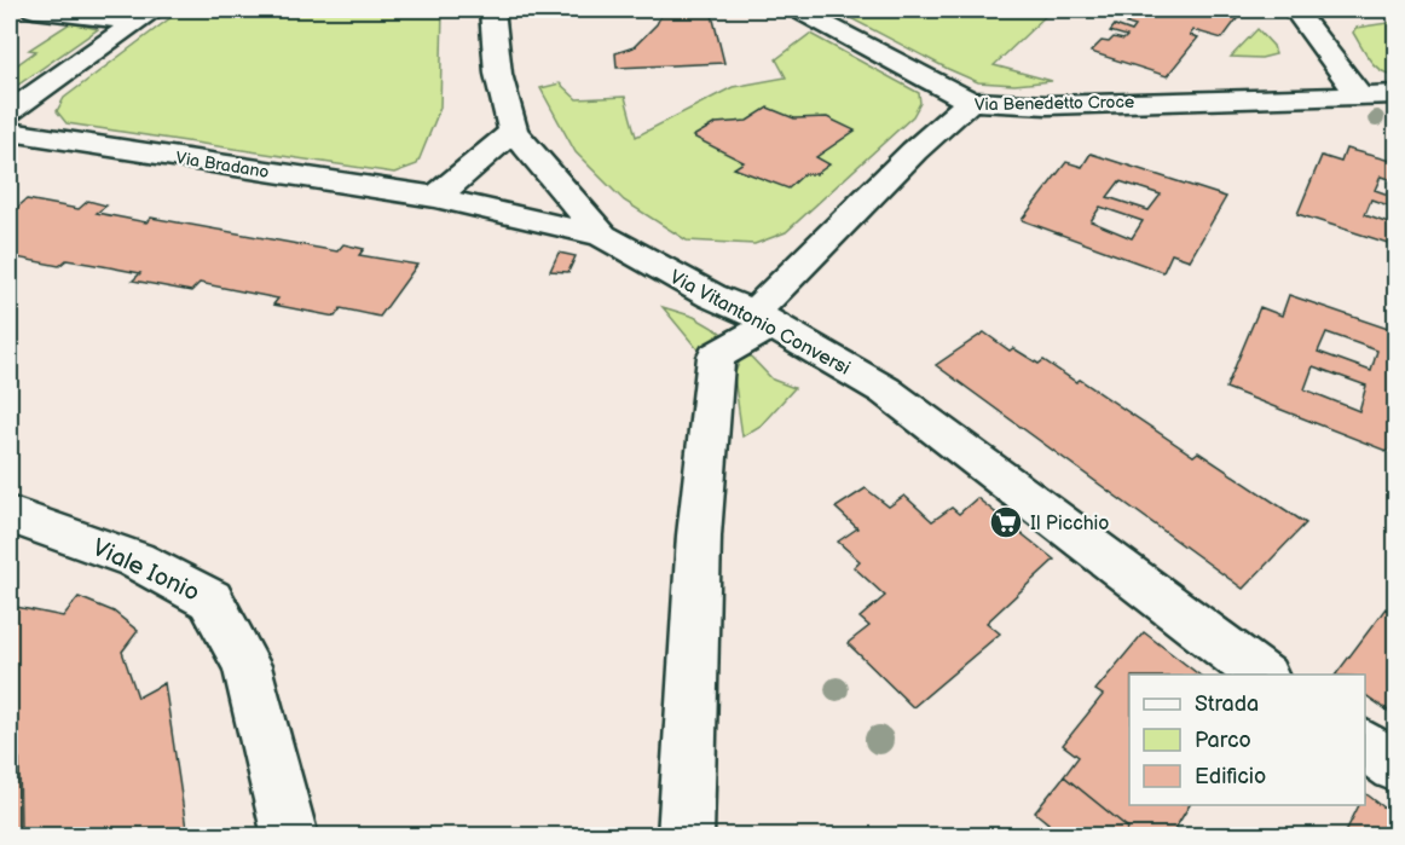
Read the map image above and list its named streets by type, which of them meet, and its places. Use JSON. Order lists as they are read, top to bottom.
{
  "streets": {
    "street": [
      "Via Benedetto Croce",
      "Via Bradano",
      "Via Vitantonio Conversi",
      "Viale Ionio"
    ]
  },
  "crossings": [
    ["Via Benedetto Croce", "Via Vitantonio Conversi"],
    ["Via Bradano", "Via Vitantonio Conversi"]
  ],
  "places": {
    "supermarket": ["Il Picchio"]
  },
  "legend": ["Strada", "Parco", "Edificio"]
}
